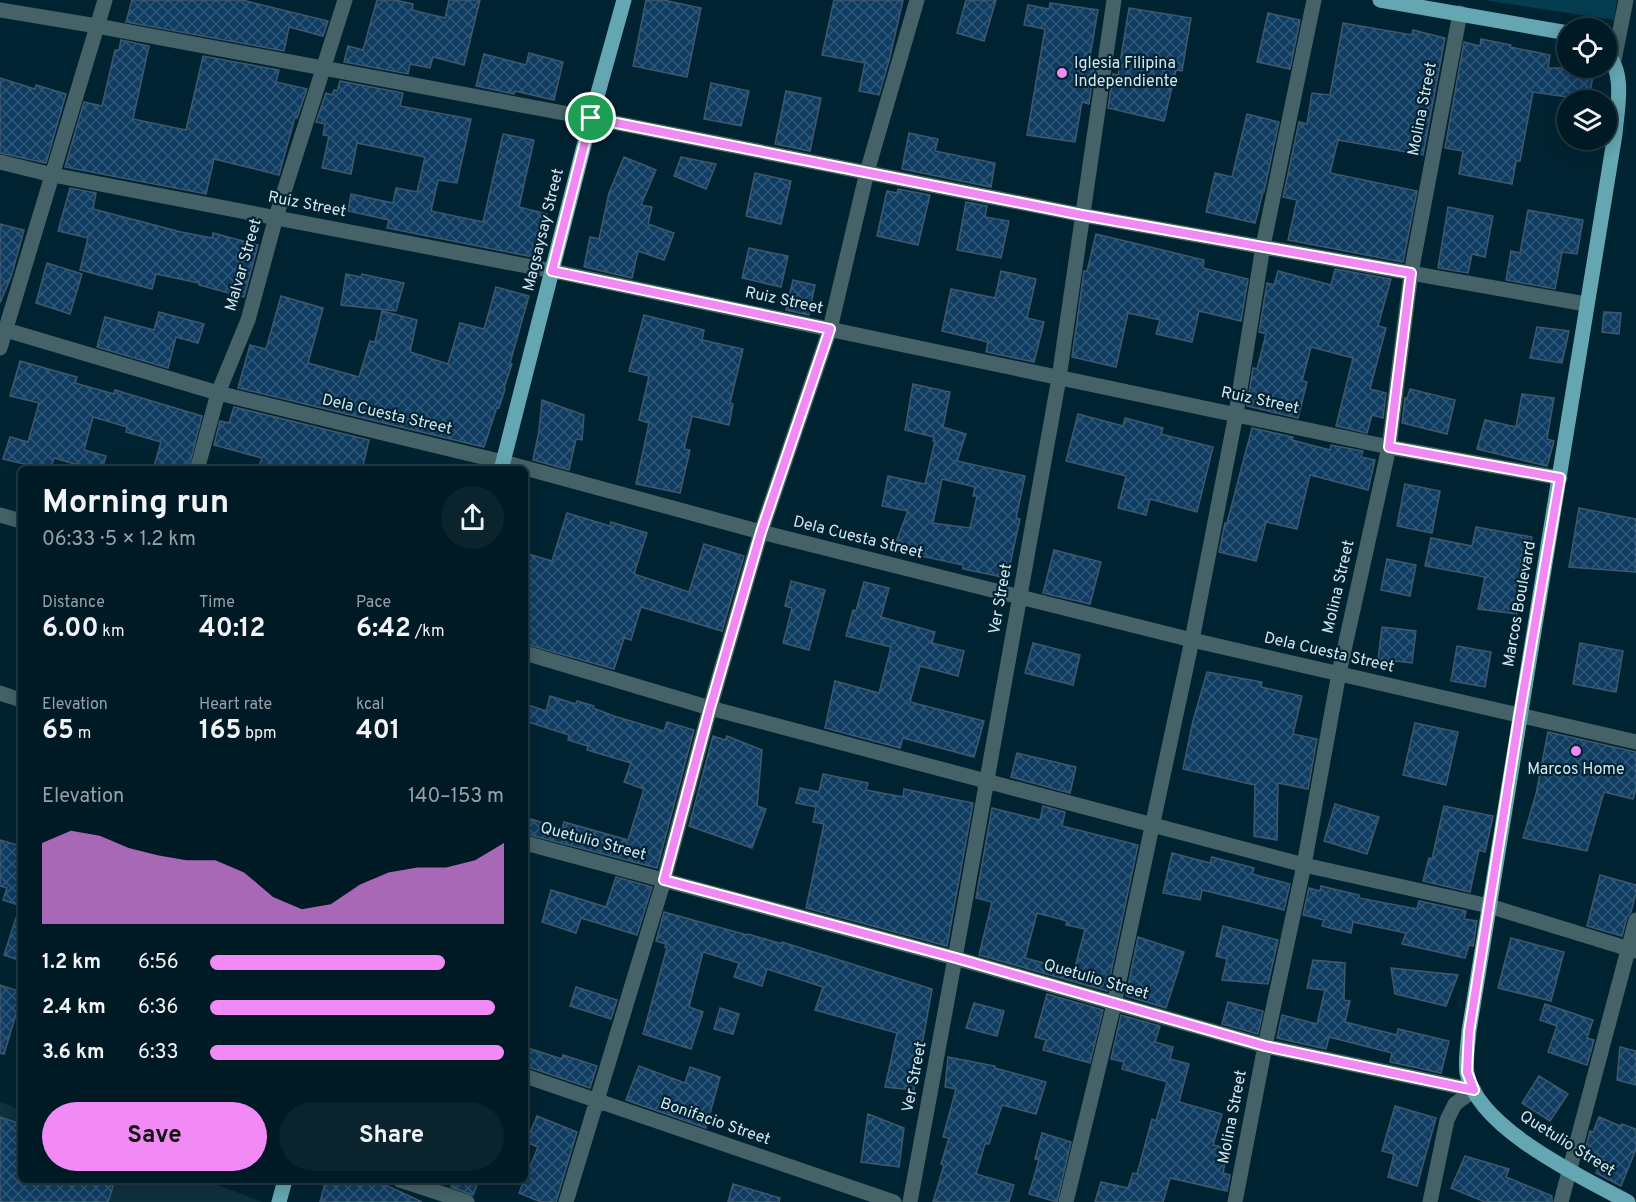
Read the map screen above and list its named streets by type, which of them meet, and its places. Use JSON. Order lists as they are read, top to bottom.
{
  "streets": {
    "main road": ["Magsaysay Street", "Marcos Boulevard", "Quetulio Street"],
    "street": [
      "Molina Street",
      "Ruiz Street",
      "Malvar Street",
      "Dela Cuesta Street",
      "Ver Street",
      "Bonifacio Street"
    ]
  },
  "crossings": [
    ["Molina Street", "Ruiz Street"],
    ["Molina Street", "Dela Cuesta Street"],
    ["Molina Street", "Quetulio Street"],
    ["Ruiz Street", "Magsaysay Street"],
    ["Ruiz Street", "Malvar Street"],
    ["Ruiz Street", "Ver Street"],
    ["Ruiz Street", "Marcos Boulevard"],
    ["Magsaysay Street", "Dela Cuesta Street"],
    ["Malvar Street", "Dela Cuesta Street"],
    ["Dela Cuesta Street", "Ver Street"],
    ["Dela Cuesta Street", "Marcos Boulevard"],
    ["Ver Street", "Quetulio Street"],
    ["Marcos Boulevard", "Quetulio Street"]
  ],
  "places": ["Iglesia Filipina Independiente", "Marcos Home"],
  "page": {
    "heading": ["Morning run", "06:33 · 5 × 1.2 km"],
    "stats": [
      ["Distance", "6.00 km"],
      ["Time", "40:12"],
      ["Pace", "6:42 /km"],
      ["Elevation", "65 m"],
      ["Heart rate", "165 bpm"],
      ["kcal", "401"]
    ],
    "chart": ["Elevation", "140–153 m"],
    "list": [
      {
        "name": "1.2 km",
        "note": "6:56"
      },
      {
        "name": "2.4 km",
        "note": "6:36"
      },
      {
        "name": "3.6 km",
        "note": "6:33"
      }
    ],
    "buttons": ["Save", "Share"]
  }
}
